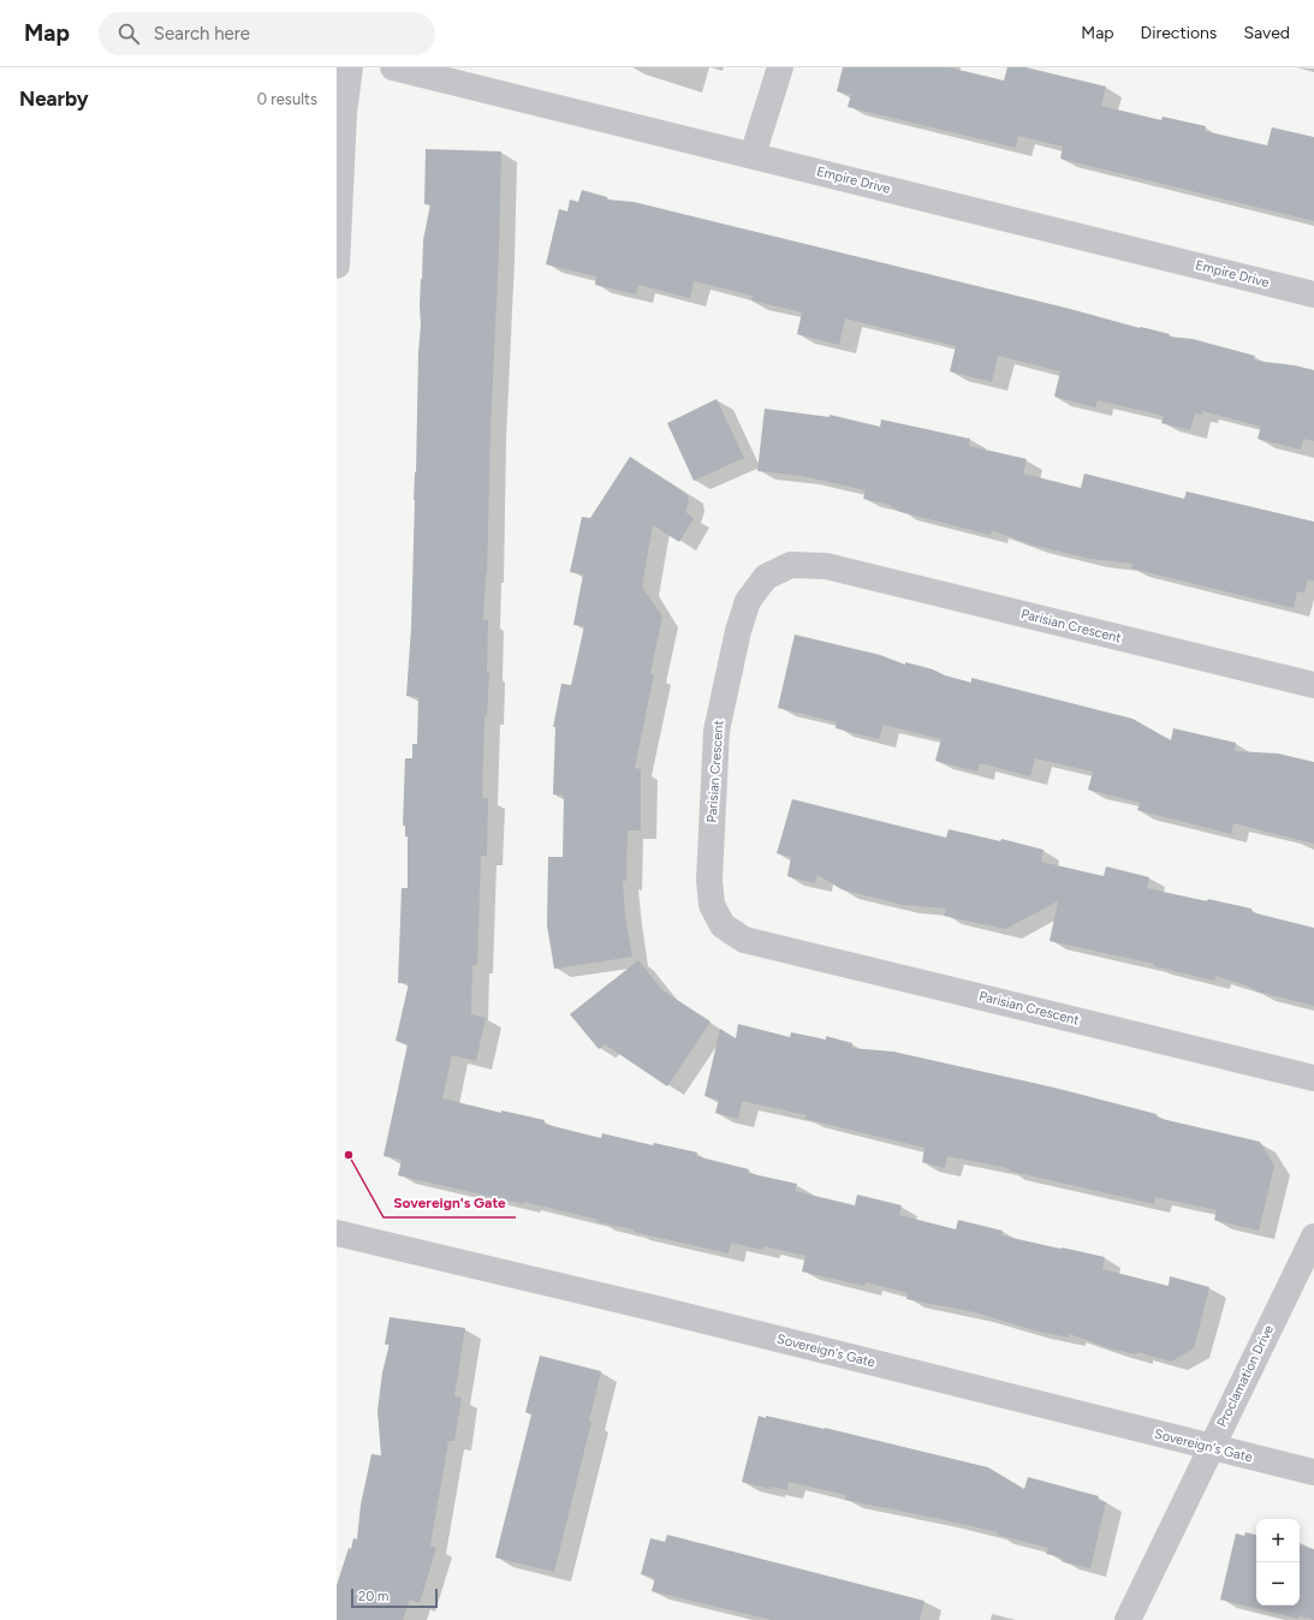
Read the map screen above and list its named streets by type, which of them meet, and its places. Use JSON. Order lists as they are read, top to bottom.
{
  "streets": {
    "street": [
      "Empire Drive",
      "Parisian Crescent",
      "Sovereign's Gate",
      "Proclamation Drive"
    ]
  },
  "crossings": [
    ["Sovereign's Gate", "Proclamation Drive"]
  ],
  "places": ["Sovereign's Gate"],
  "scale_bar": "20 m",
  "page": {
    "header": "Map",
    "search": "Search here",
    "nav": ["Map", "Directions", "Saved"],
    "heading": ["Nearby", "0 results"],
    "map_buttons": ["+", "−"],
    "scale": "20 m"
  }
}
